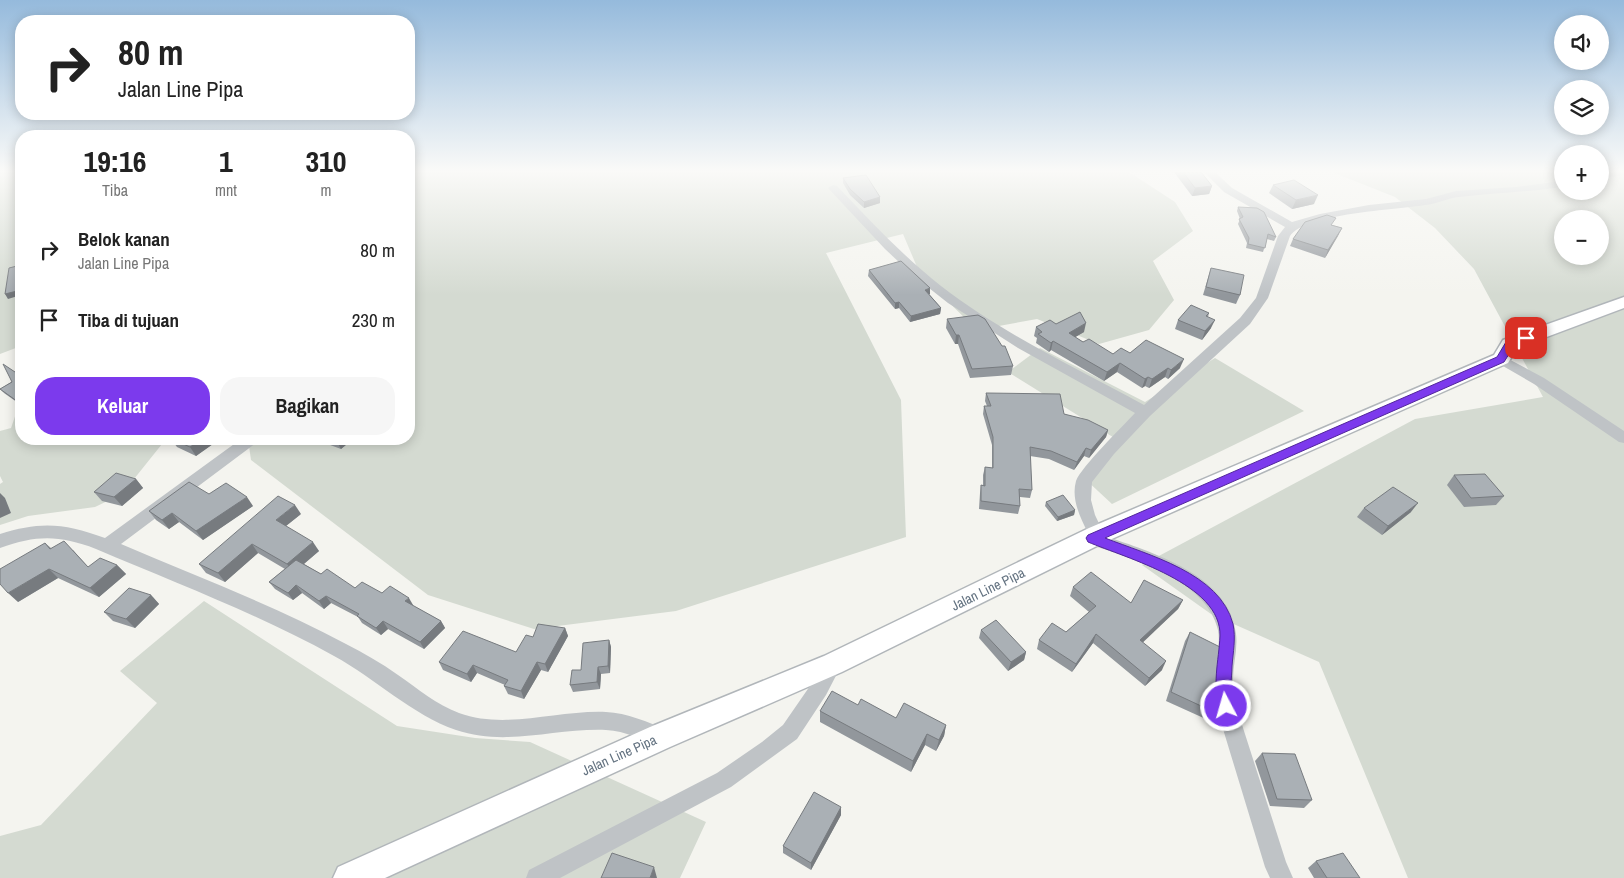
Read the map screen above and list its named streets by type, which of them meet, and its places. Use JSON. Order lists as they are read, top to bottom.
{
  "streets": {
    "main road": ["Jalan Line Pipa"]
  },
  "page": {
    "map_buttons": ["+", "−"],
    "turn": ["80 m", "Jalan Line Pipa"],
    "eta": [
      "19:16",
      "Tiba",
      "1",
      "mnt",
      "310",
      "m"
    ],
    "list": [
      {
        "name": "Belok kanan",
        "note": "Jalan Line Pipa",
        "value": "80 m"
      },
      {
        "name": "Tiba di tujuan",
        "value": "230 m"
      }
    ],
    "buttons": ["Keluar", "Bagikan"]
  }
}
